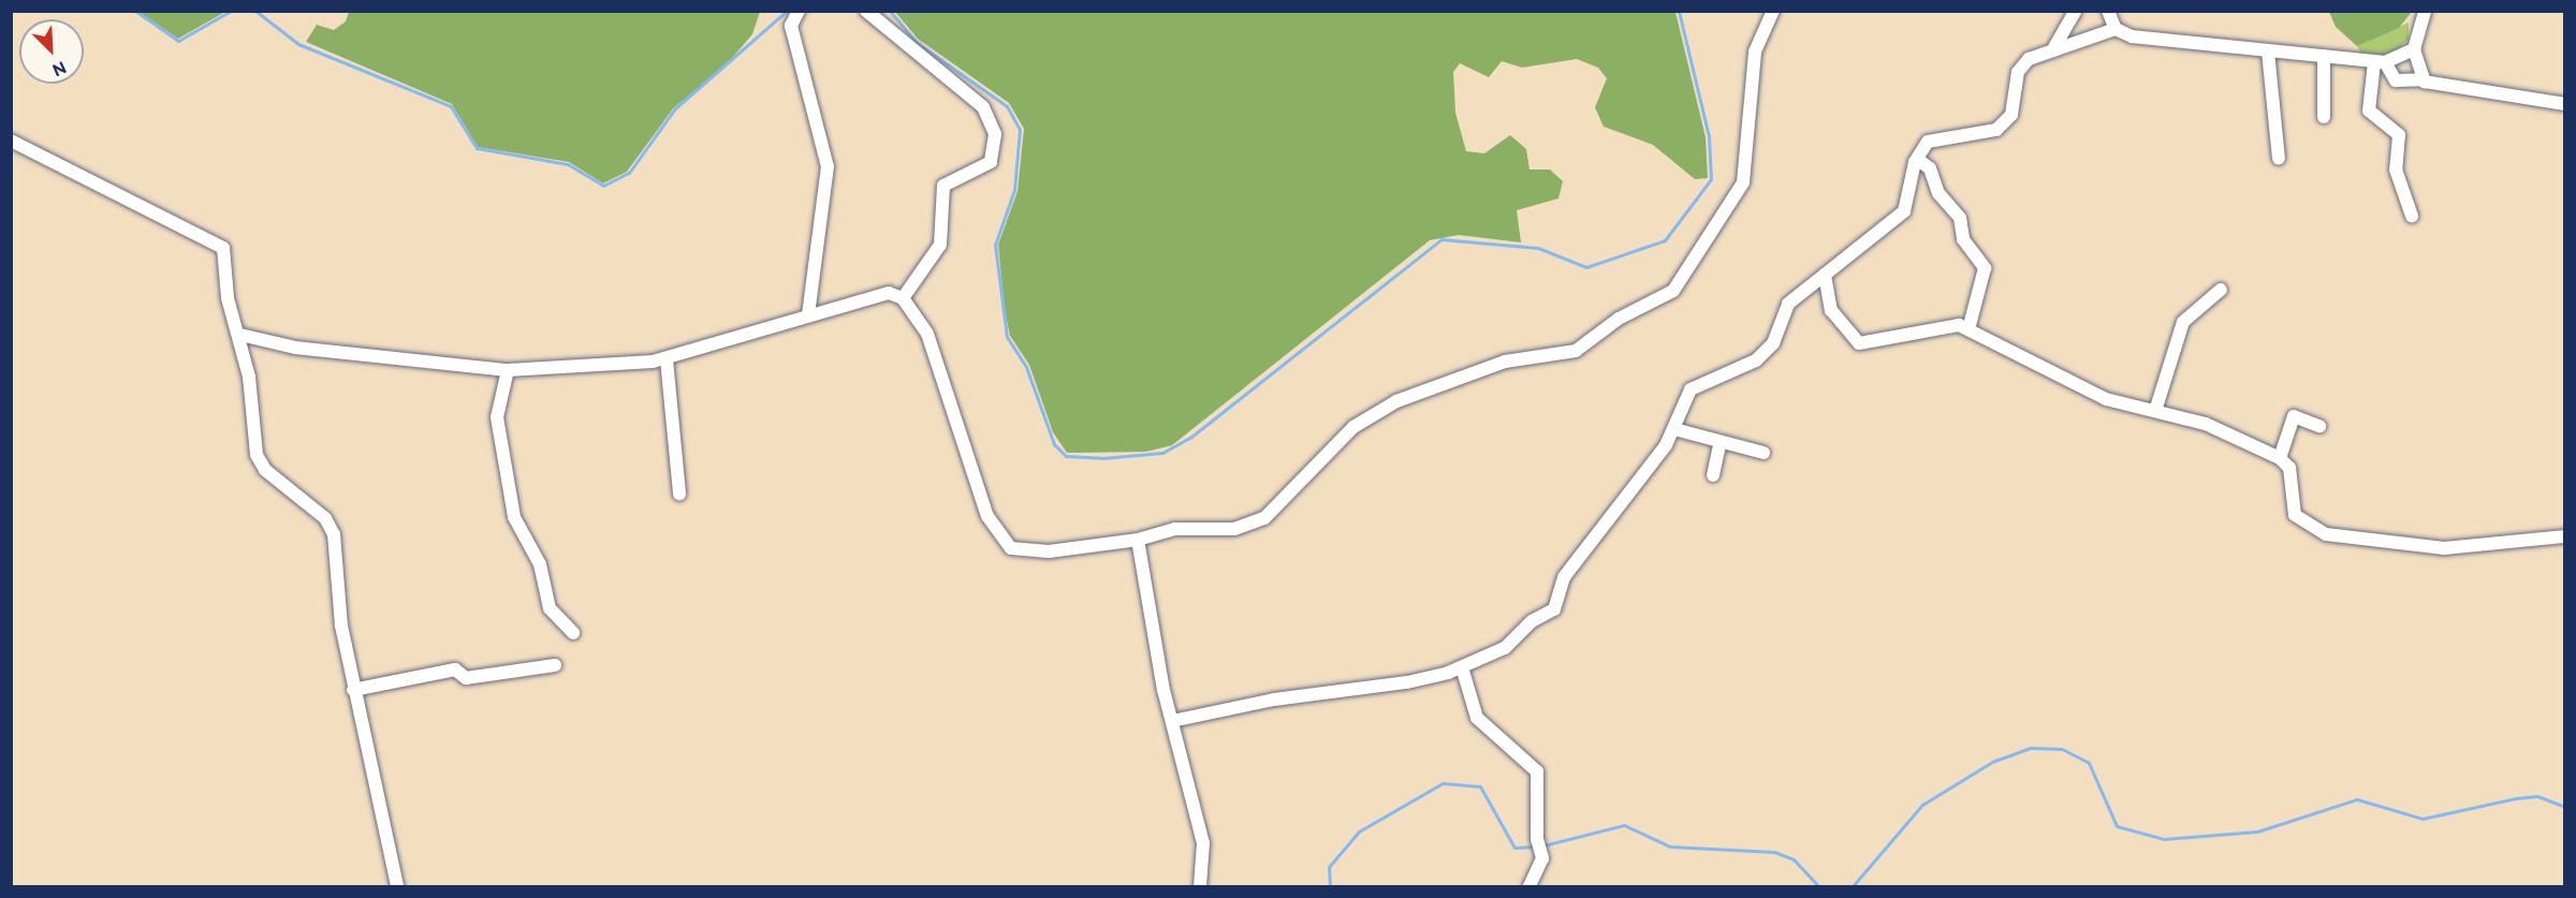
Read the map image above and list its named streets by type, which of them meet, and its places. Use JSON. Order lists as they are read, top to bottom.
{
  "north": "bottom right"
}
